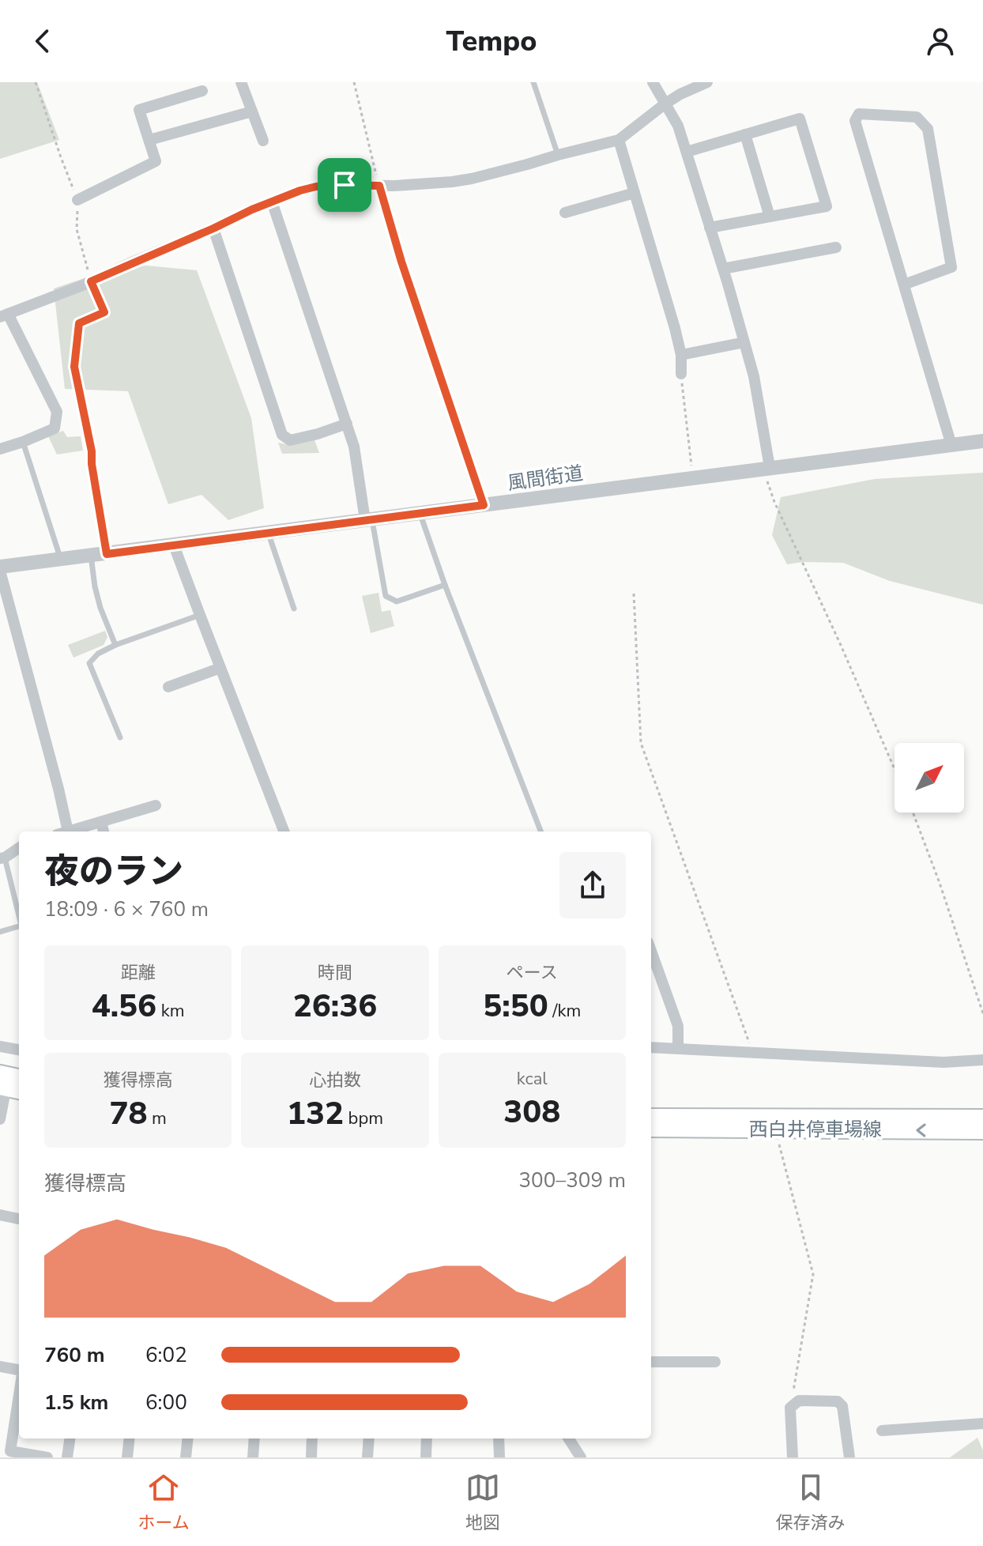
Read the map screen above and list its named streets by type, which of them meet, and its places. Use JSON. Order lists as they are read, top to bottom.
{
  "streets": {
    "main road": ["西白井停車場線"],
    "street": ["風間街道"]
  },
  "north": "top right",
  "page": {
    "header": "Tempo",
    "heading": ["夜のラン", "18:09 · 6 × 760 m"],
    "stats": [
      ["距離", "4.56 km"],
      ["時間", "26:36"],
      ["ペース", "5:50 /km"],
      ["獲得標高", "78 m"],
      ["心拍数", "132 bpm"],
      ["kcal", "308"]
    ],
    "chart": ["獲得標高", "300–309 m"],
    "list": [
      {
        "name": "760 m",
        "note": "6:02"
      },
      {
        "name": "1.5 km",
        "note": "6:00"
      }
    ],
    "tabs": ["ホーム", "地図", "保存済み"]
  }
}
